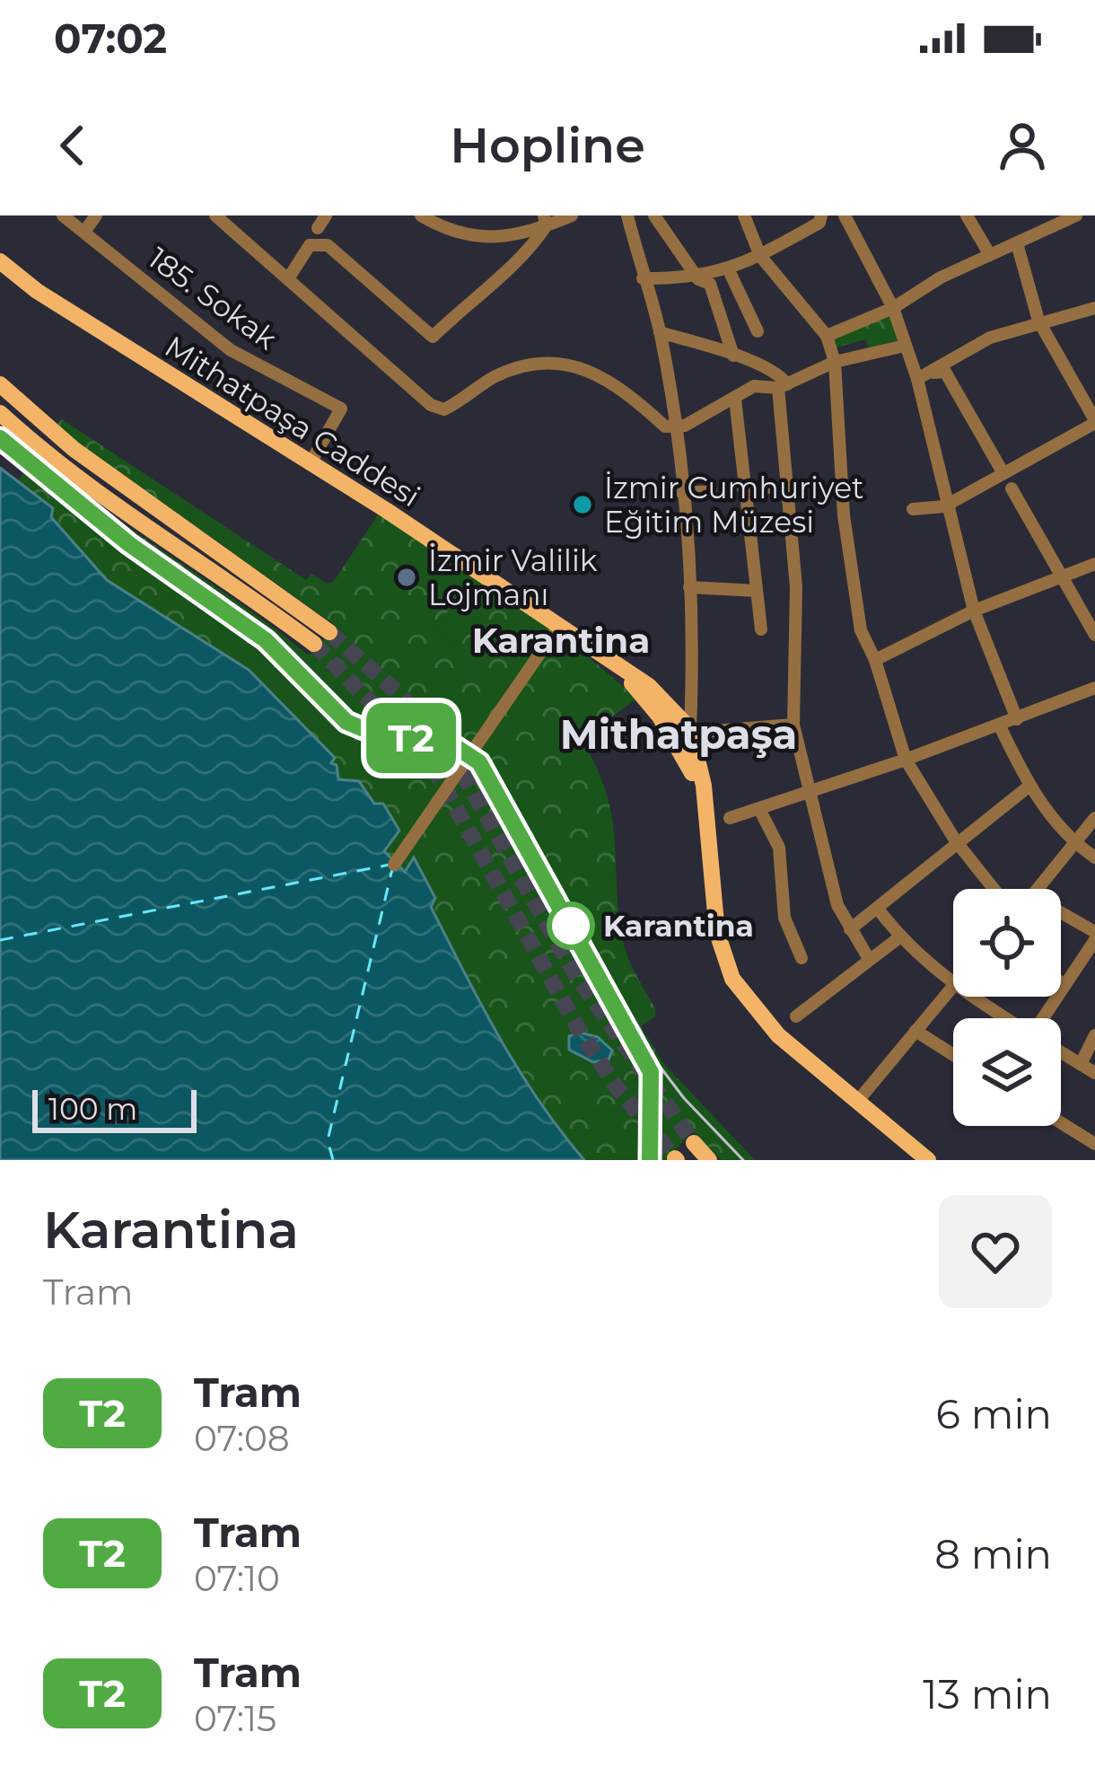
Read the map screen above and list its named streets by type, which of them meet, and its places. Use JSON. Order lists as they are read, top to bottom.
{
  "streets": {
    "main road": ["Mithatpaşa Caddesi"],
    "street": ["185. Sokak"]
  },
  "crossings": [
    ["185. Sokak", "Mithatpaşa Caddesi"]
  ],
  "districts": ["Karantina", "Mithatpaşa"],
  "places": ["İzmir Cumhuriyet Eğitim Müzesi", "İzmir Valilik Lojmanı", "Karantina"],
  "lines": ["tram line T2"],
  "scale_bar": "100 m",
  "page": {
    "status": "07:02",
    "header": "Hopline",
    "on_map": "T2",
    "scale": "100 m",
    "heading": ["Karantina", "Tram"],
    "list": [
      {
        "mark": "T2",
        "name": "Tram",
        "note": "07:08",
        "value": "6 min"
      },
      {
        "mark": "T2",
        "name": "Tram",
        "note": "07:10",
        "value": "8 min"
      },
      {
        "mark": "T2",
        "name": "Tram",
        "note": "07:15",
        "value": "13 min"
      }
    ]
  }
}
